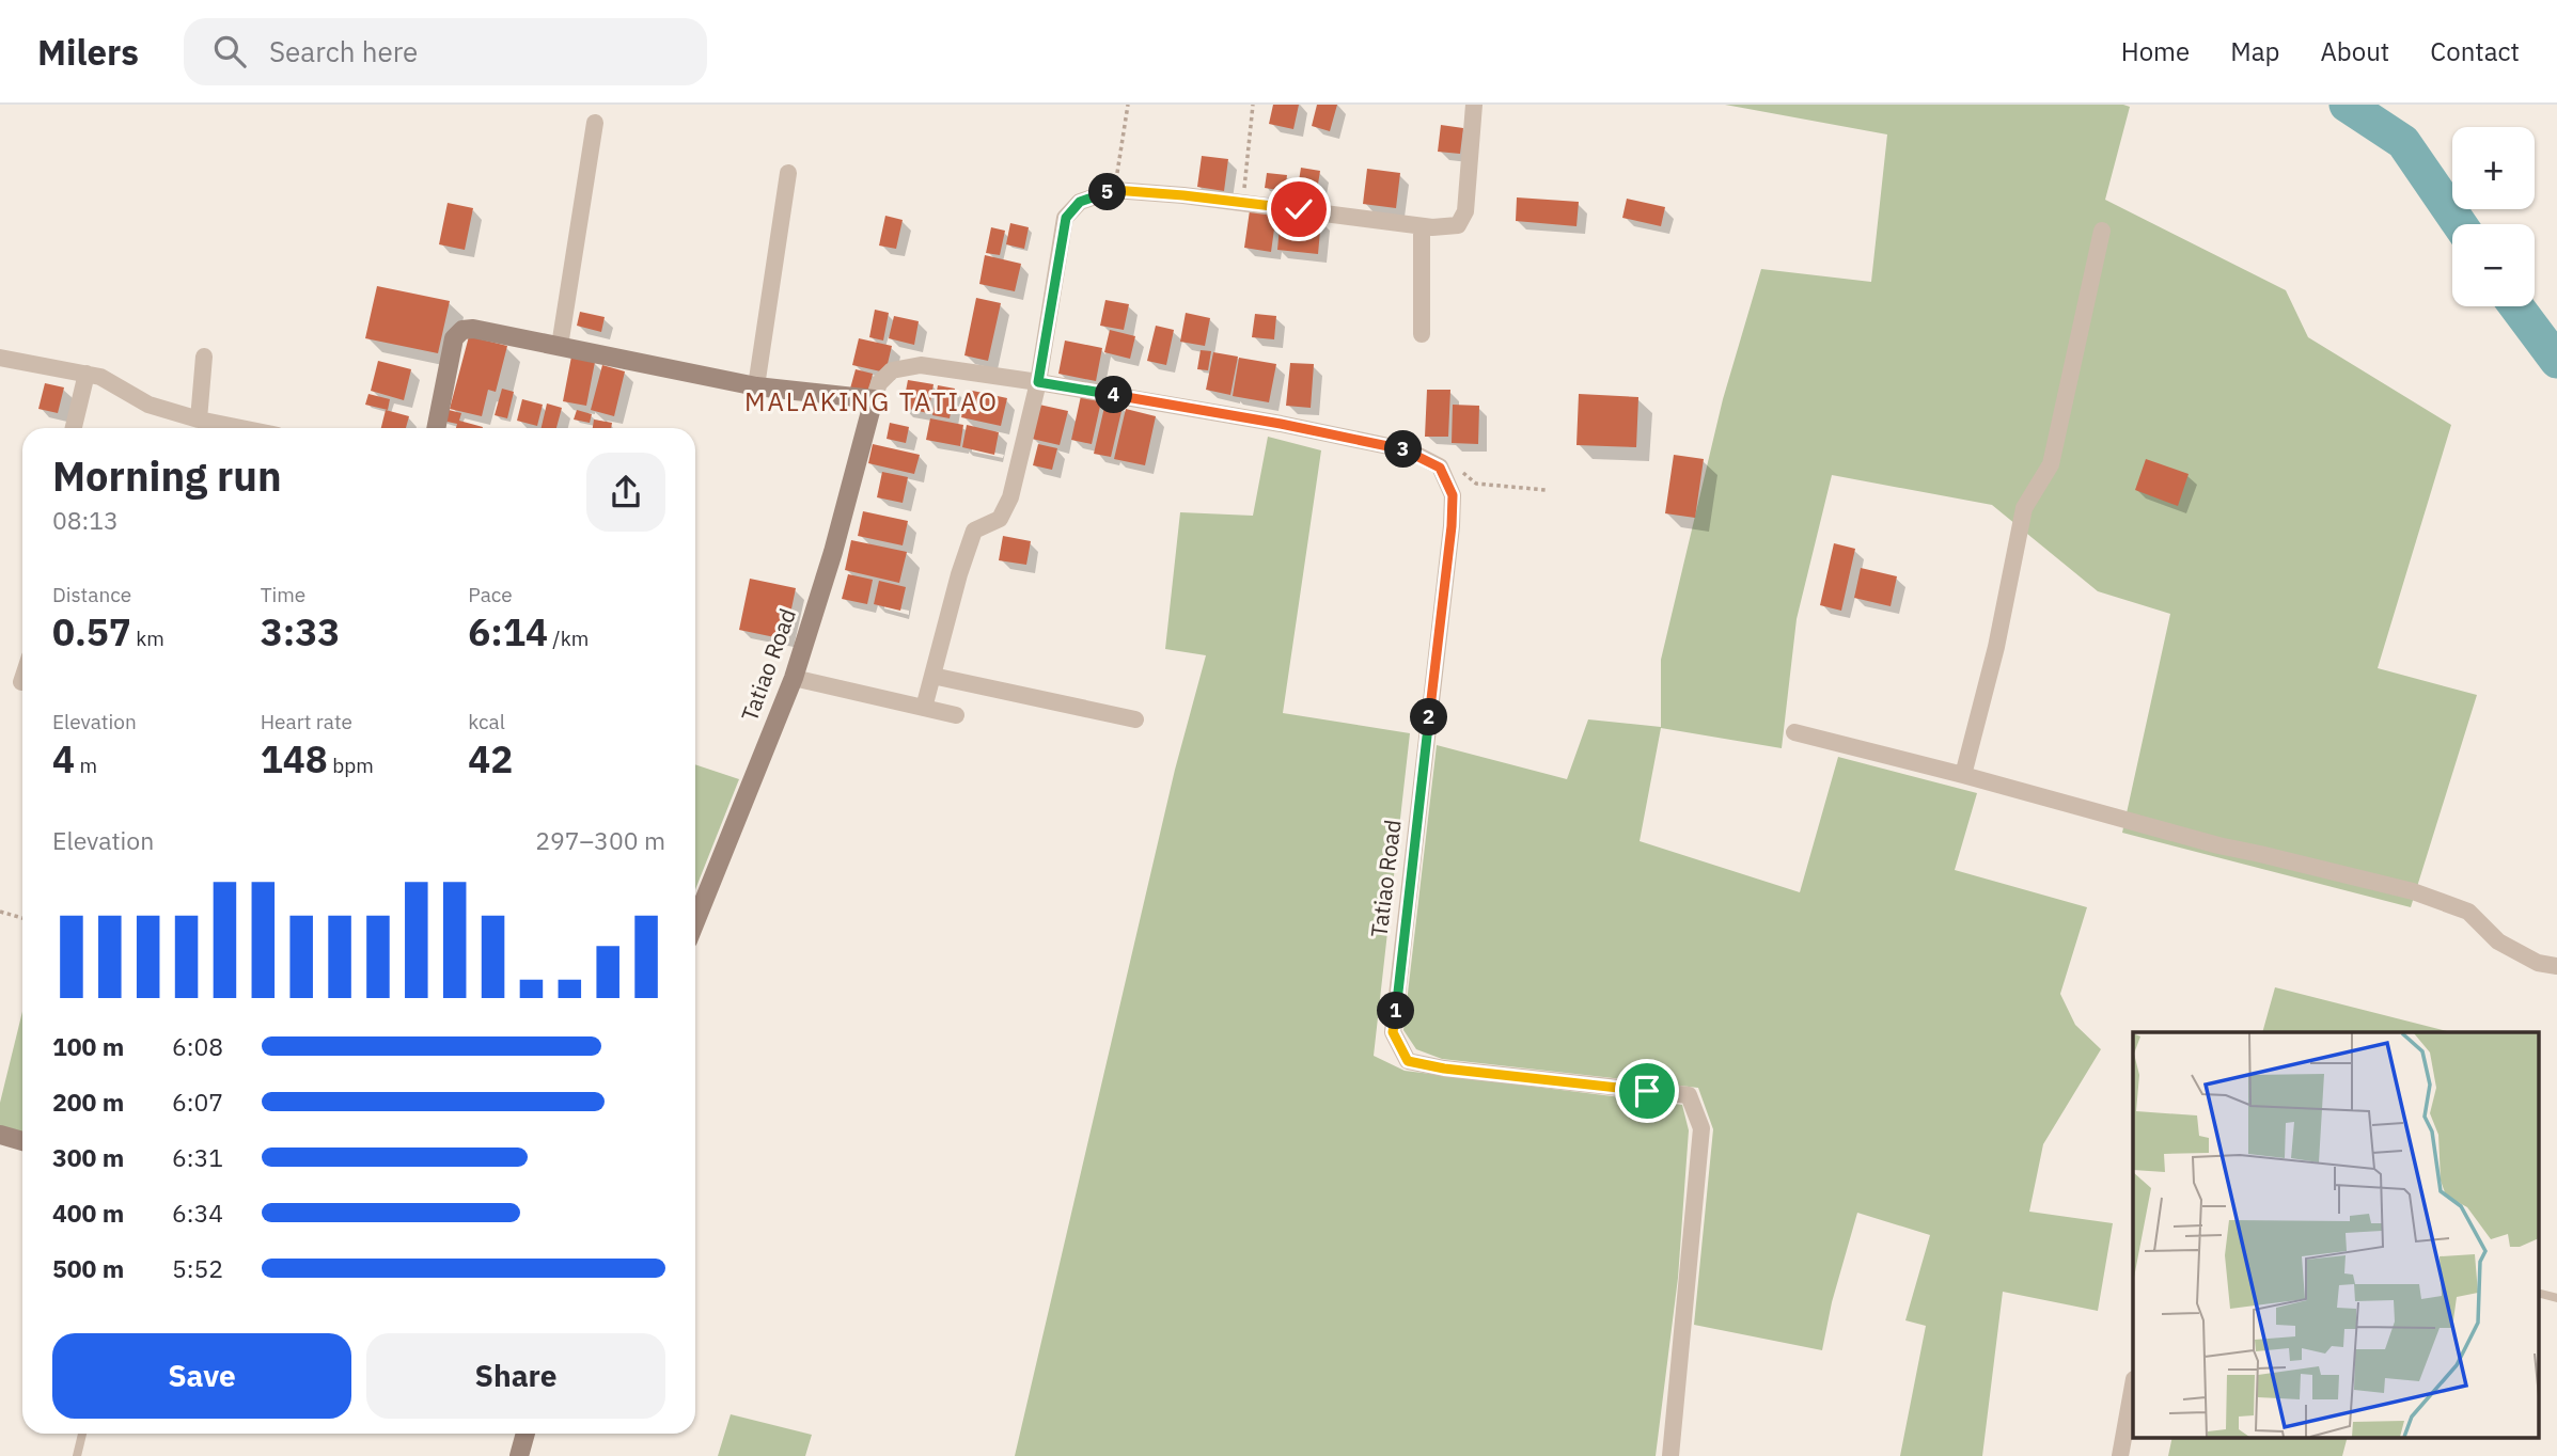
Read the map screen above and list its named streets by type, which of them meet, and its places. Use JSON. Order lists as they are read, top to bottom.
{
  "streets": {
    "street": ["Tatiao Road"]
  },
  "districts": ["MALAKING TATIAO"],
  "page": {
    "header": "Milers",
    "search": "Search here",
    "nav": [
      "Home",
      "Map",
      "About",
      "Contact"
    ],
    "map_buttons": ["+", "−"],
    "pins": [
      "5",
      "4",
      "3",
      "2",
      "1"
    ],
    "heading": ["Morning run", "08:13"],
    "stats": [
      ["Distance", "0.57 km"],
      ["Time", "3:33"],
      ["Pace", "6:14 /km"],
      ["Elevation", "4 m"],
      ["Heart rate", "148 bpm"],
      ["kcal", "42"]
    ],
    "chart": ["Elevation", "297–300 m"],
    "list": [
      {
        "name": "100 m",
        "note": "6:08"
      },
      {
        "name": "200 m",
        "note": "6:07"
      },
      {
        "name": "300 m",
        "note": "6:31"
      },
      {
        "name": "400 m",
        "note": "6:34"
      },
      {
        "name": "500 m",
        "note": "5:52"
      }
    ],
    "buttons": ["Save", "Share"]
  }
}
